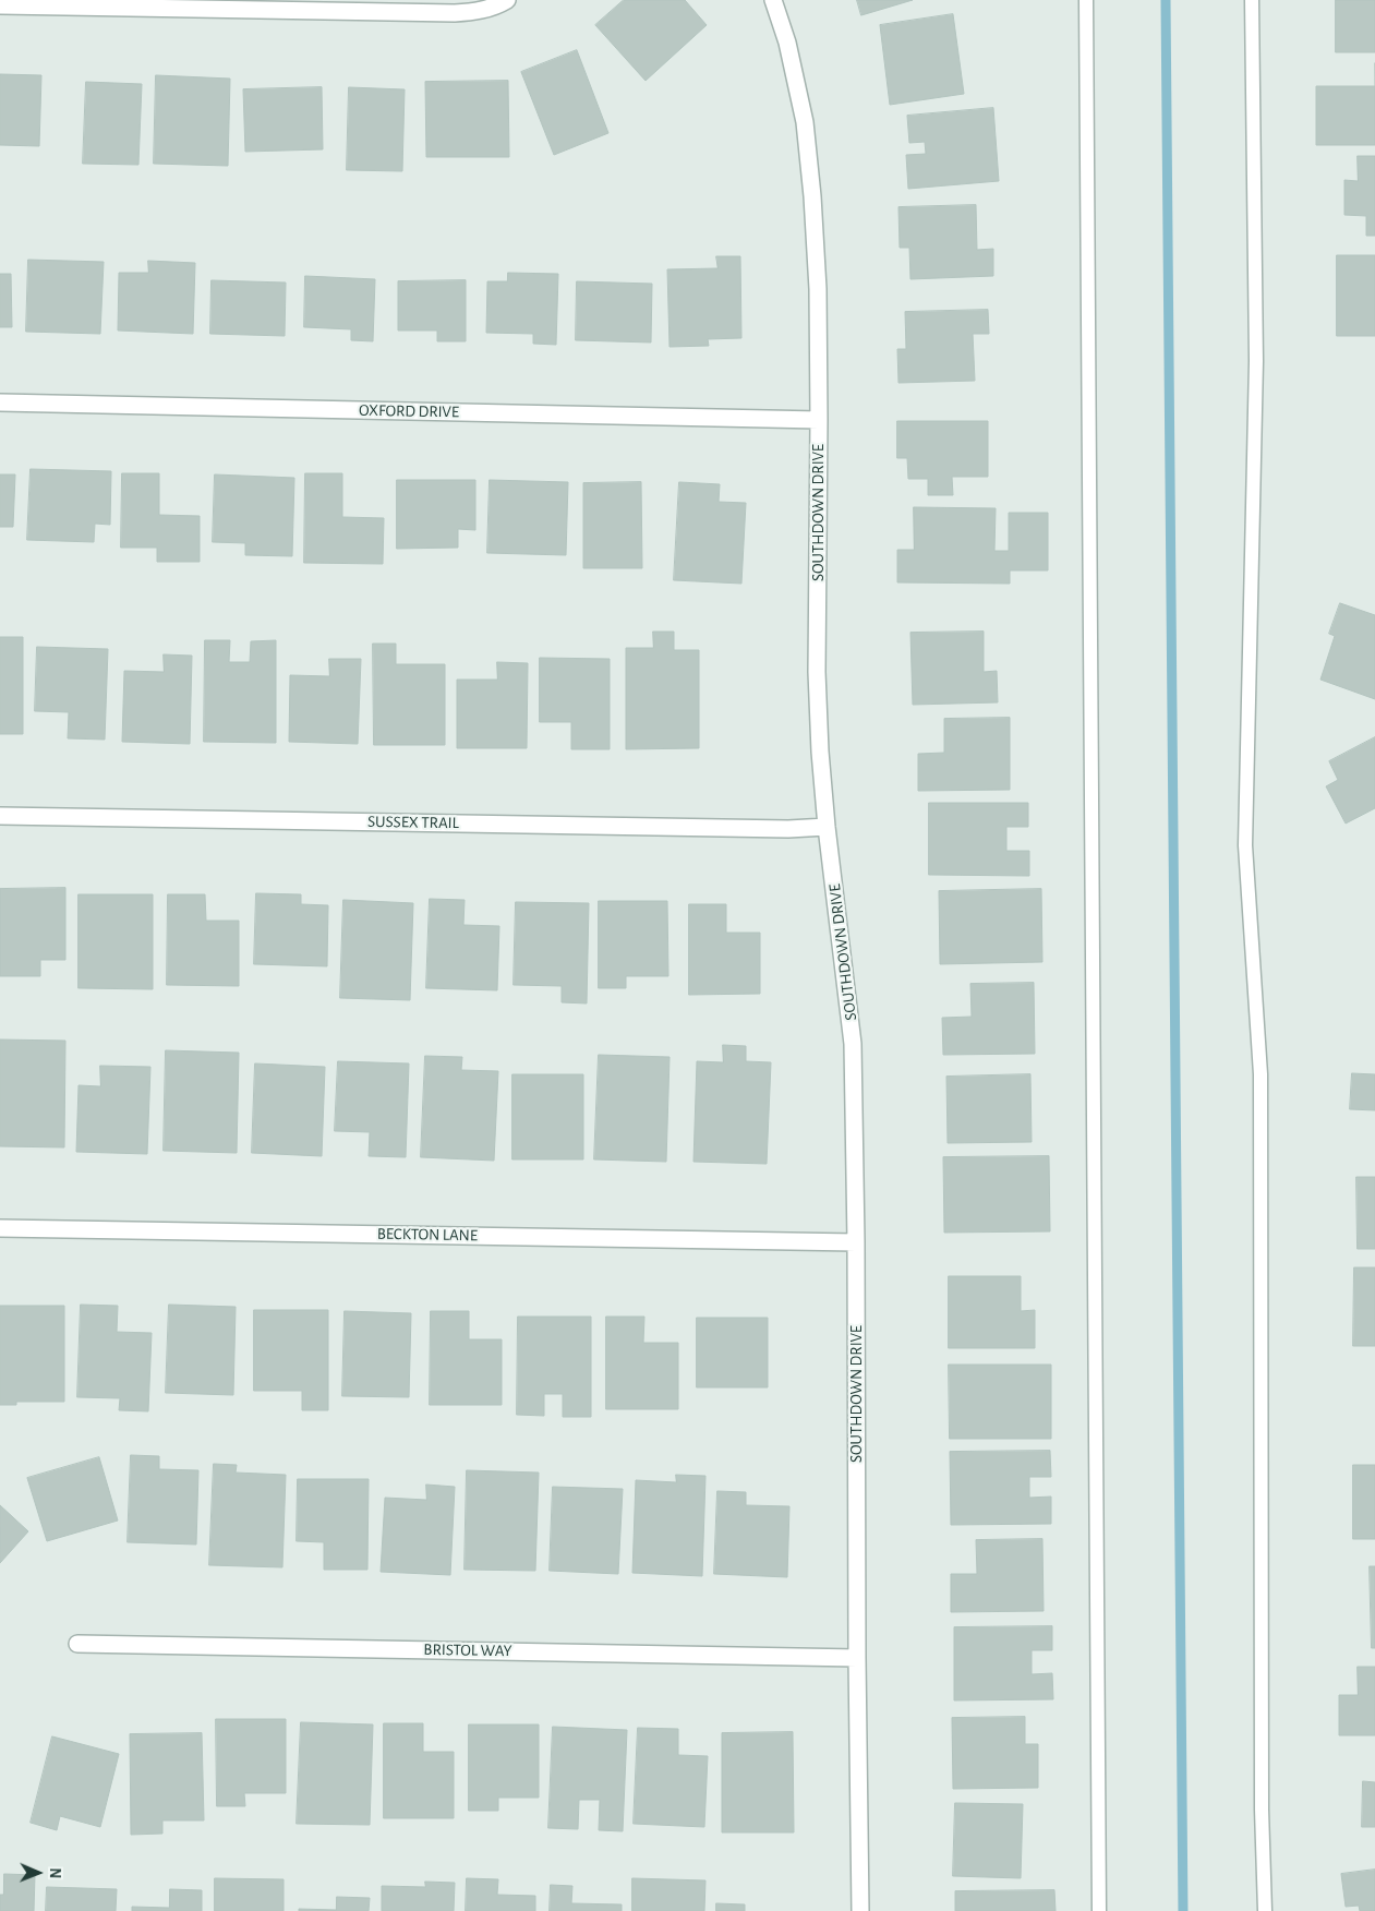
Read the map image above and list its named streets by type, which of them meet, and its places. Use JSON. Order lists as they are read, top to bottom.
{
  "streets": {
    "street": [
      "OXFORD DRIVE",
      "SOUTHDOWN DRIVE",
      "SUSSEX TRAIL",
      "BECKTON LANE",
      "BRISTOL WAY"
    ]
  },
  "crossings": [
    ["OXFORD DRIVE", "SOUTHDOWN DRIVE"],
    ["SOUTHDOWN DRIVE", "SUSSEX TRAIL"],
    ["SOUTHDOWN DRIVE", "BECKTON LANE"],
    ["SOUTHDOWN DRIVE", "BRISTOL WAY"]
  ],
  "north": "right"
}
